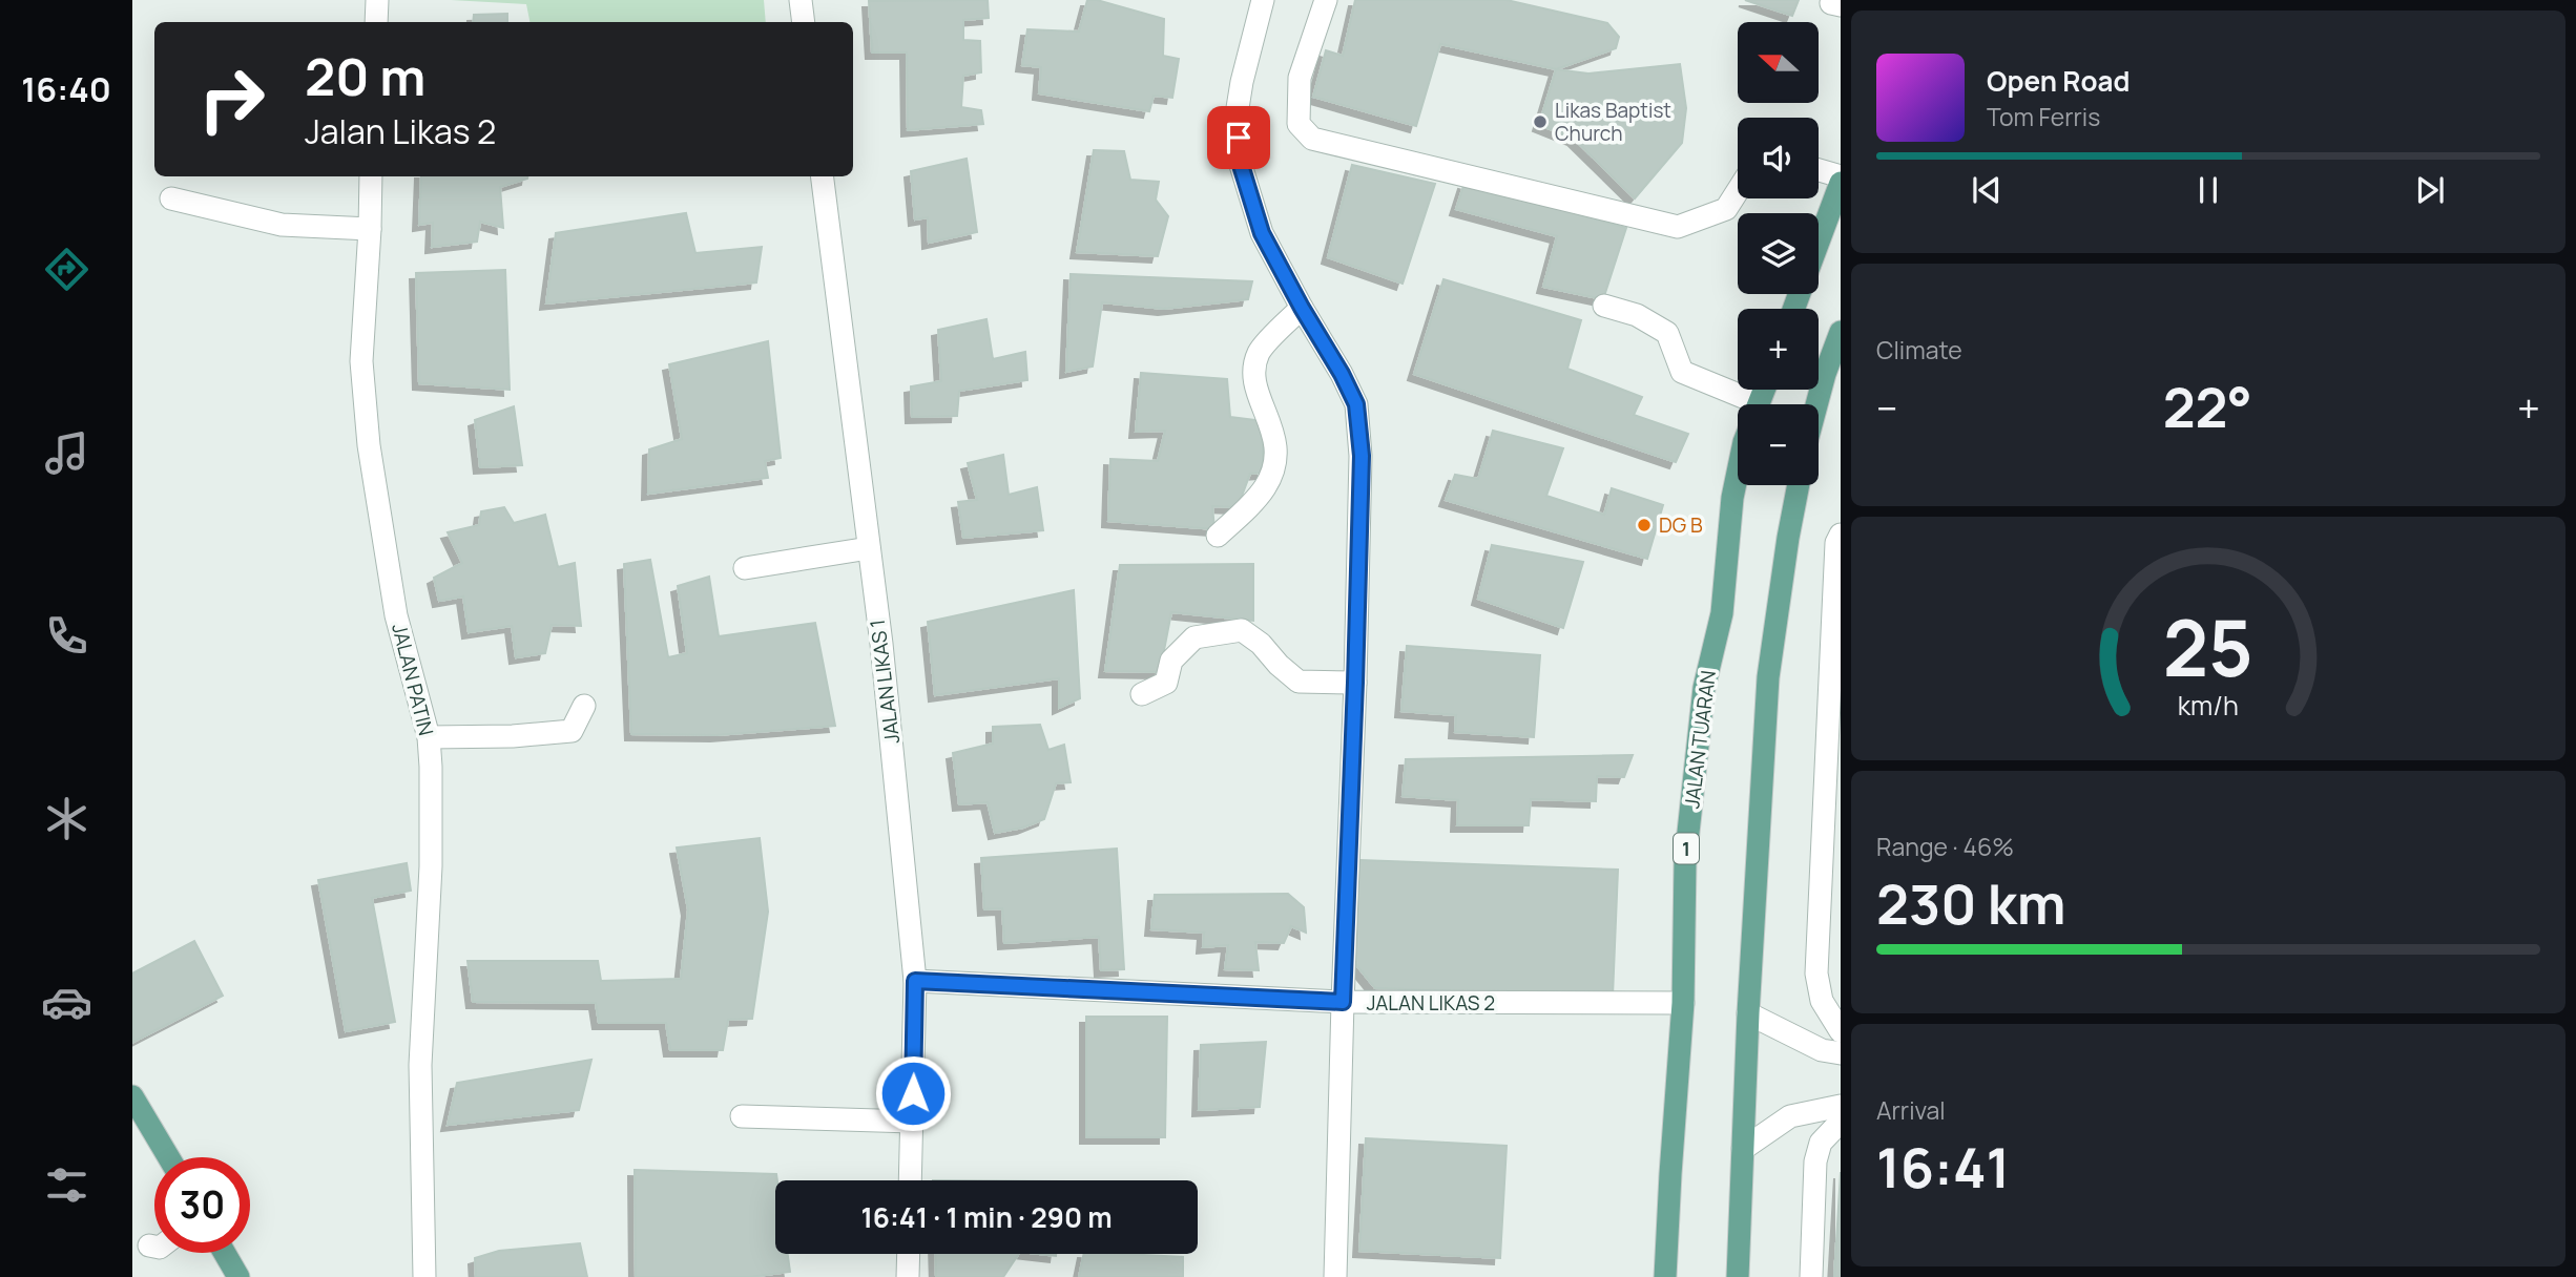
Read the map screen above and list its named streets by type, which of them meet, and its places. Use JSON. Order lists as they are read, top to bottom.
{
  "streets": {
    "main road": ["JALAN TUARAN", "1"],
    "street": ["JALAN PATIN", "JALAN LIKAS 1", "JALAN LIKAS 2"]
  },
  "crossings": [
    ["JALAN LIKAS 1", "JALAN LIKAS 2"],
    ["JALAN TUARAN", "JALAN LIKAS 2"]
  ],
  "places": ["Likas Baptist Church", "DG B"],
  "north": "left",
  "page": {
    "tabs": "16:40",
    "map_buttons": ["+", "−"],
    "turn": ["20 m", "Jalan Likas 2"],
    "song": ["Open Road", "Tom Ferris"],
    "tile": [
      "Climate",
      ["Range · 46%", "230 km"],
      ["Arrival", "16:41"]
    ],
    "heat": ["−", "22°", "+"],
    "limit": "30",
    "trip": "16:41 · 1 min · 290 m",
    "gauge": ["25", "km/h"]
  }
}
